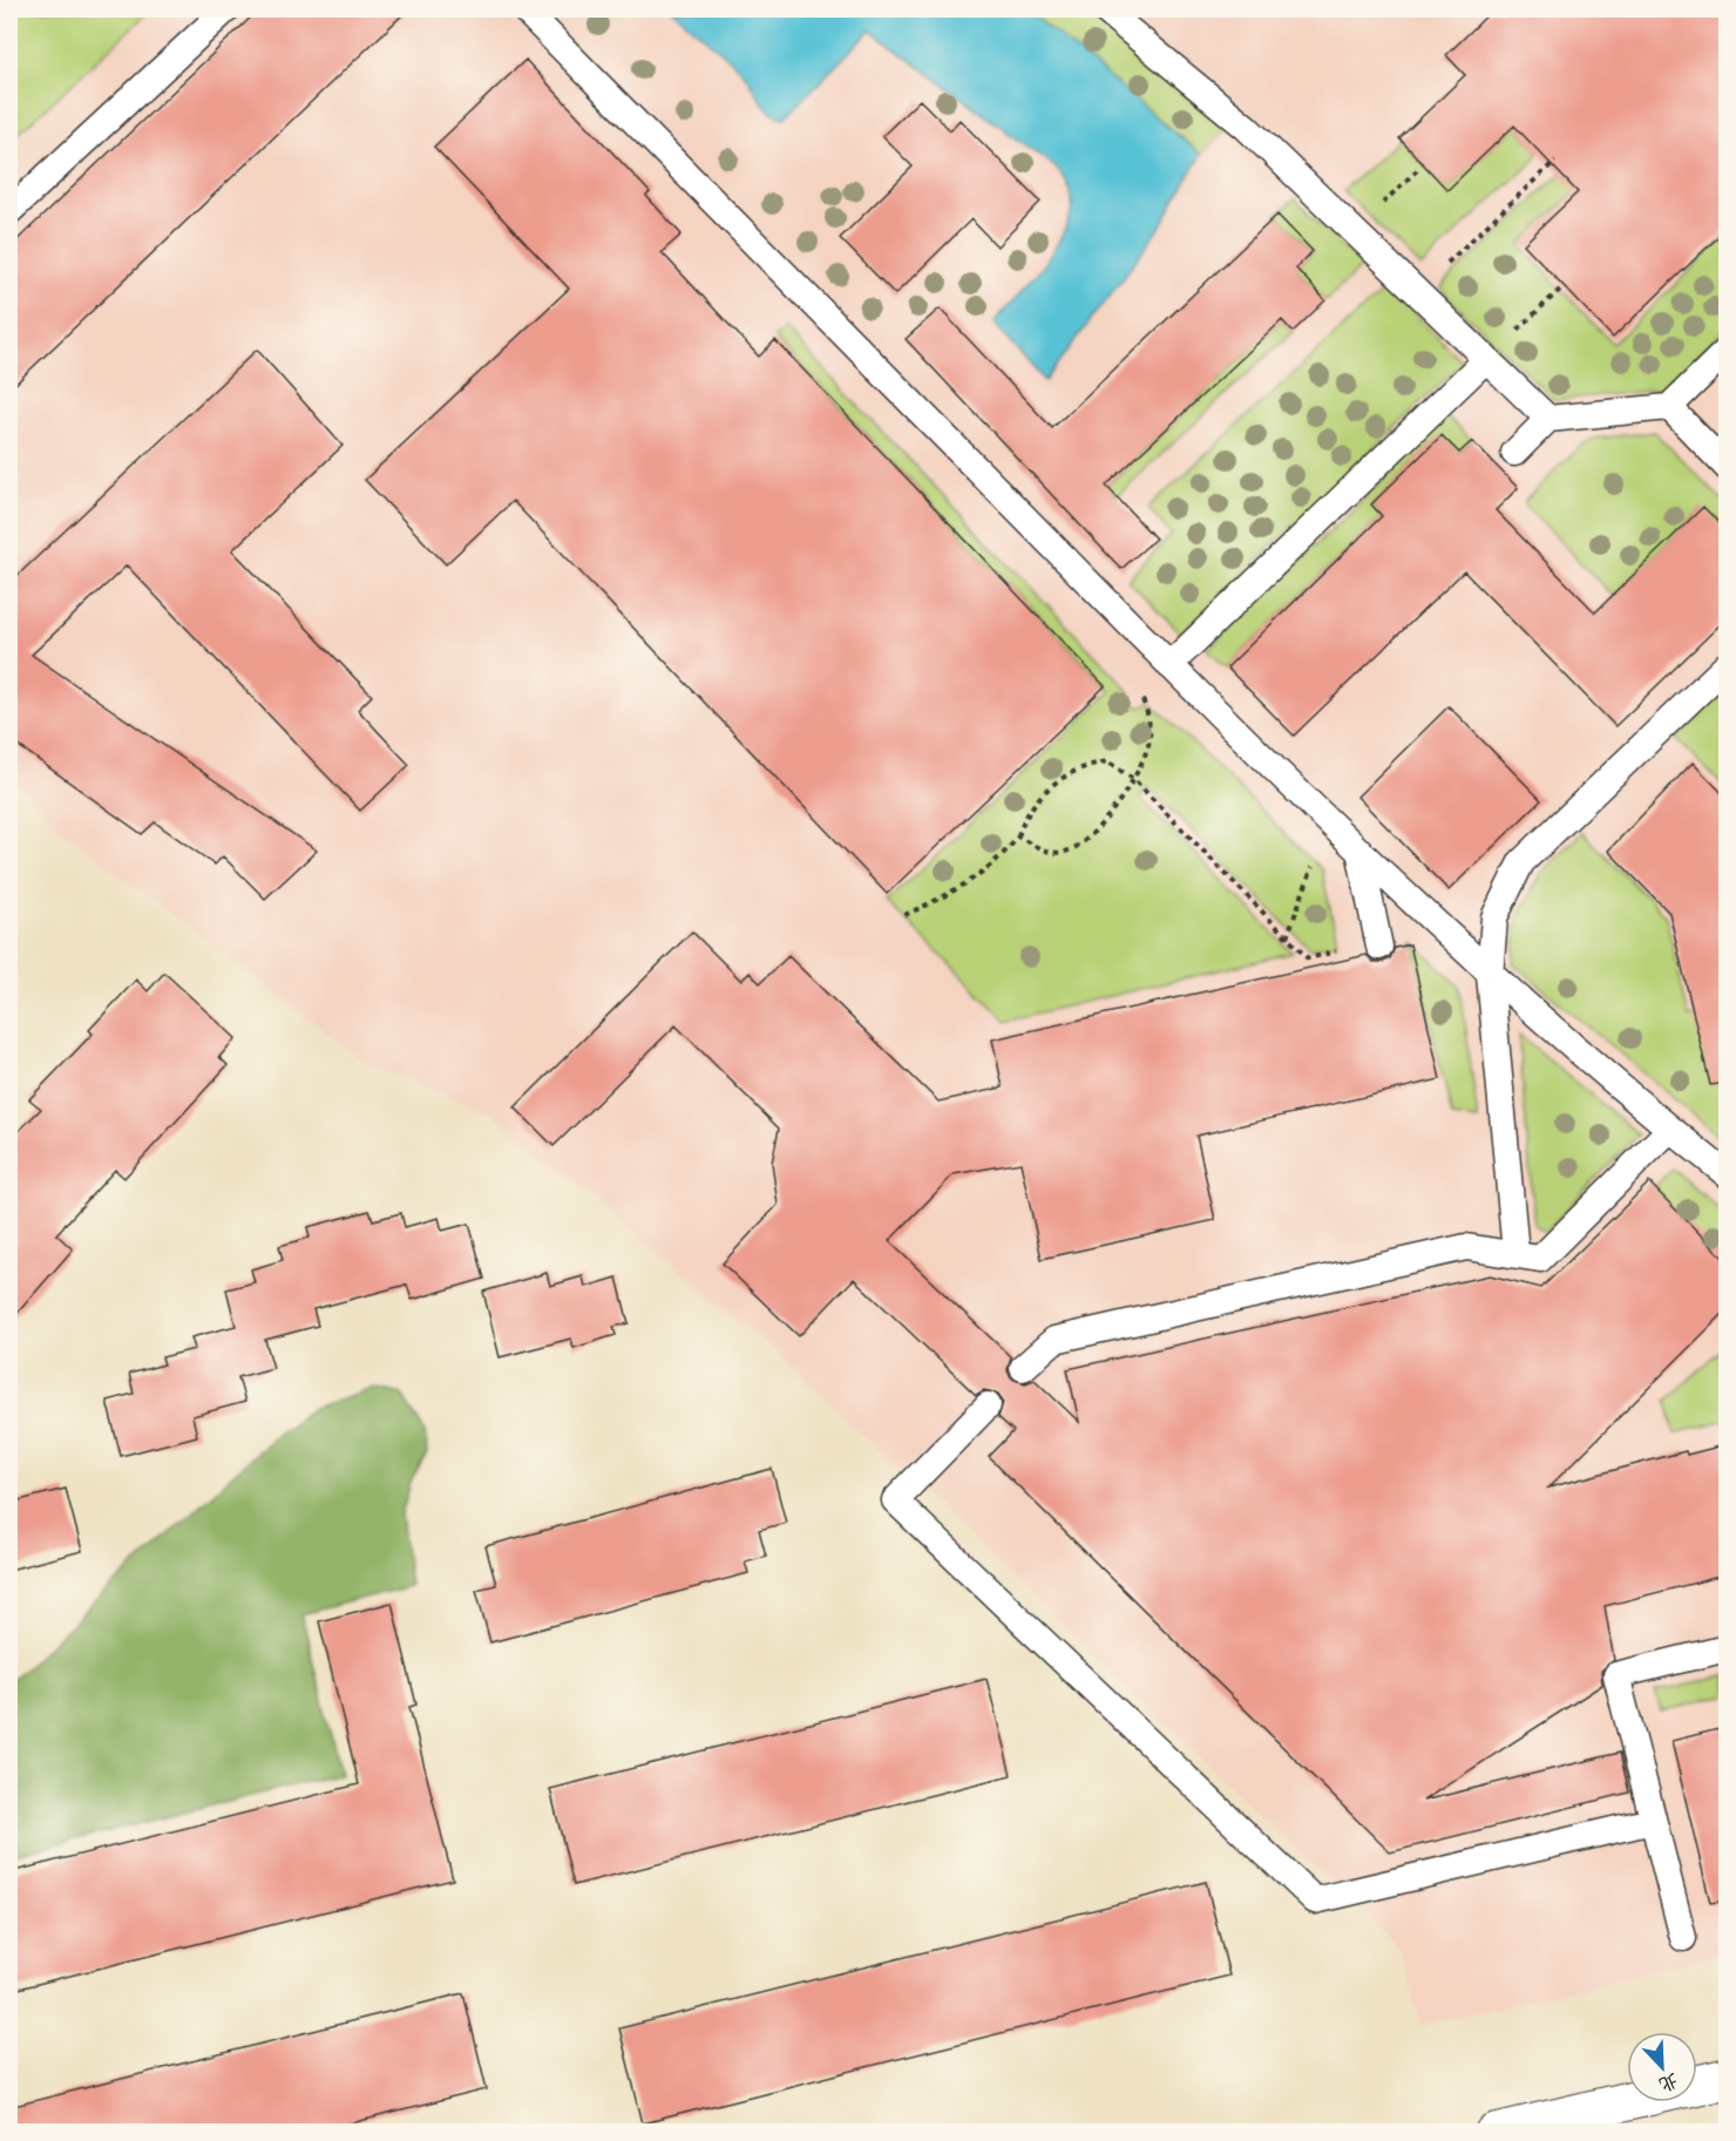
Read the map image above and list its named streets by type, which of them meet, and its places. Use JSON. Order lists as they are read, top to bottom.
{
  "north": "bottom right"
}
